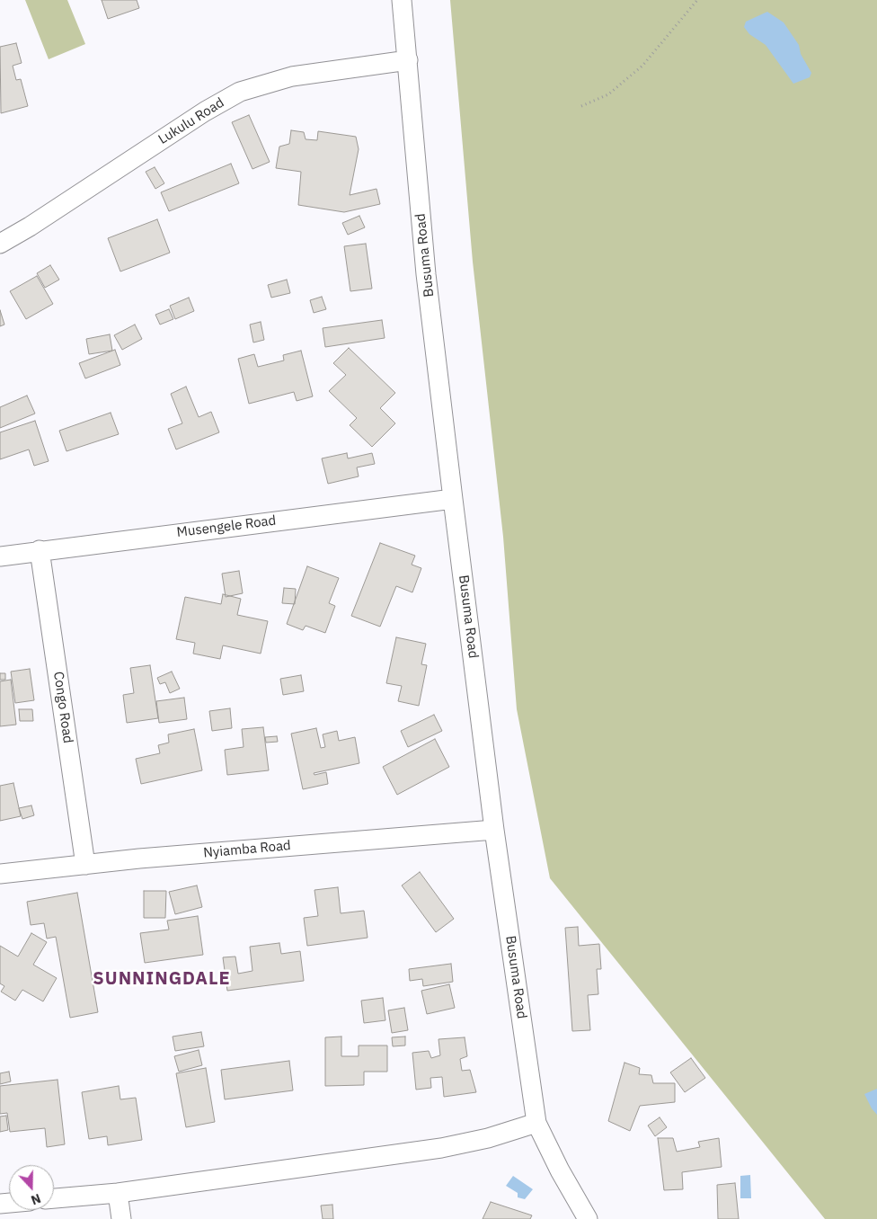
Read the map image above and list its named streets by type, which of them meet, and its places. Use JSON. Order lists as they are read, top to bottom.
{
  "streets": {
    "street": [
      "Lukulu Road",
      "Busuma Road",
      "Musengele Road",
      "Congo Road",
      "Nyiamba Road"
    ]
  },
  "crossings": [
    ["Lukulu Road", "Busuma Road"],
    ["Busuma Road", "Musengele Road"],
    ["Busuma Road", "Nyiamba Road"],
    ["Musengele Road", "Congo Road"],
    ["Congo Road", "Nyiamba Road"]
  ],
  "districts": ["SUNNINGDALE"],
  "north": "bottom"
}
